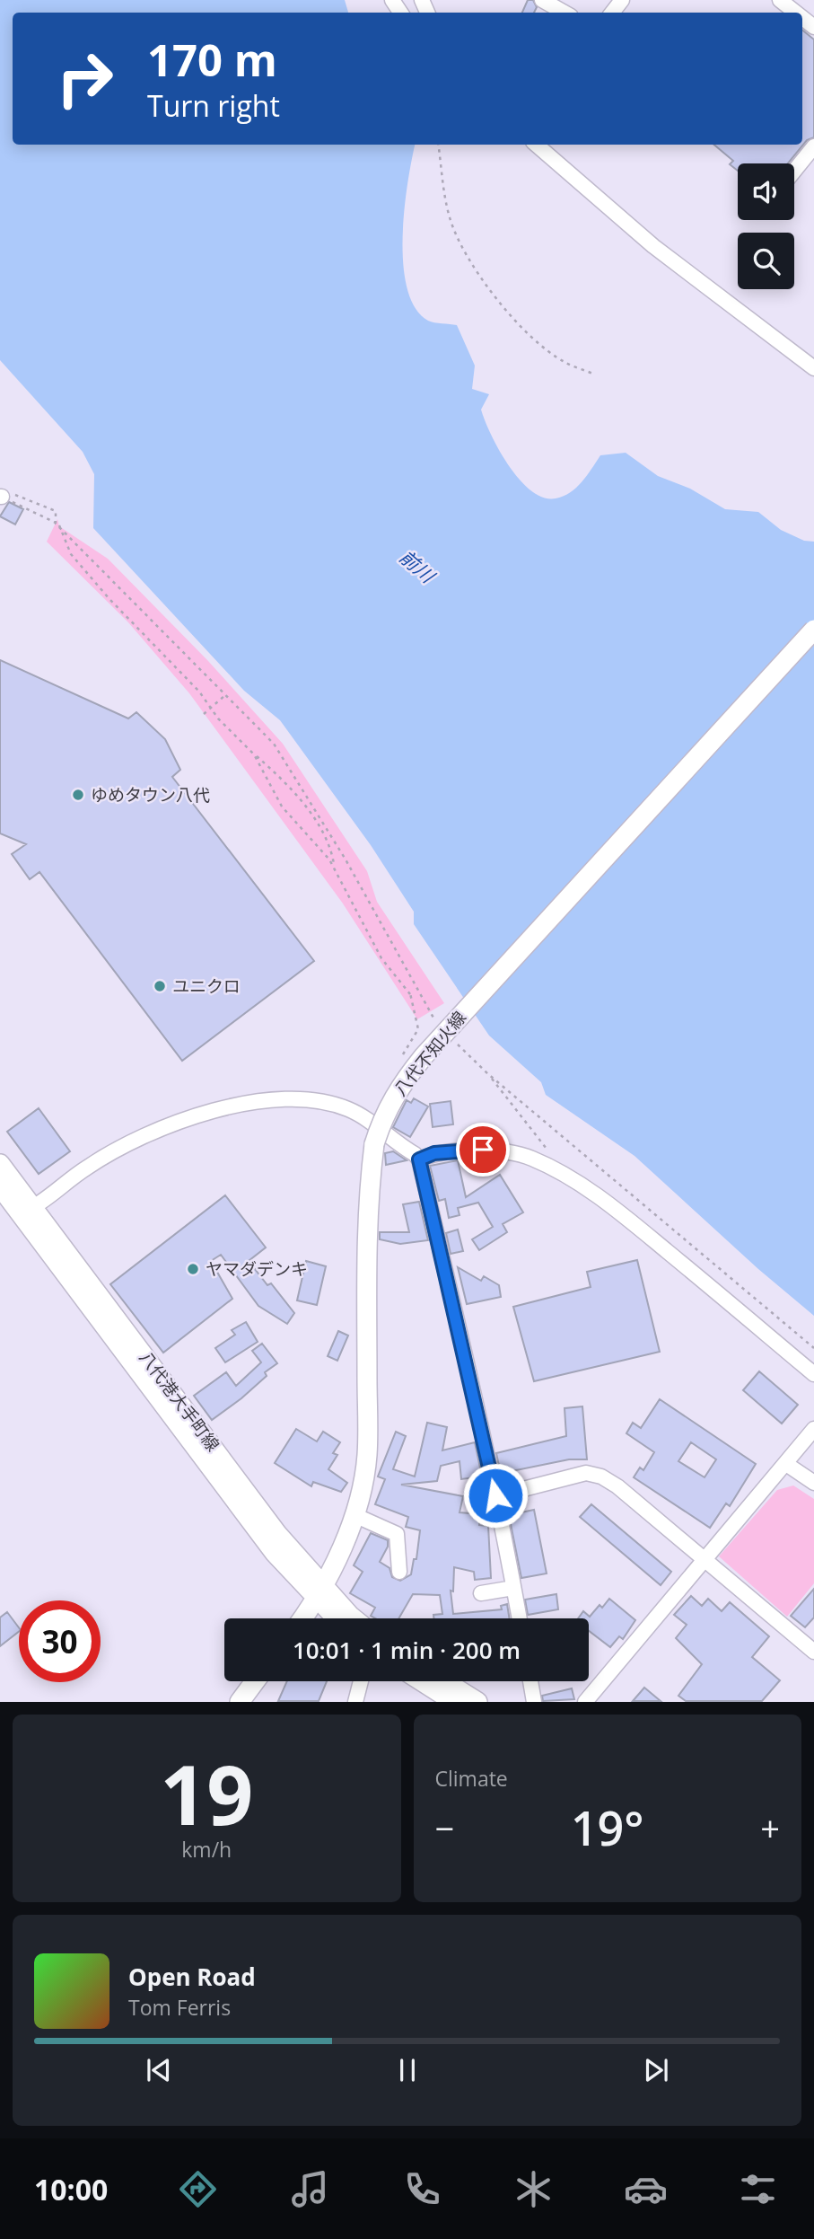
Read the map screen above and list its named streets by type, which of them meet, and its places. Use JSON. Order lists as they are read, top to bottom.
{
  "streets": {
    "main road": ["八代不知火線", "八代港大手町線"]
  },
  "crossings": [
    ["八代不知火線", "八代港大手町線"]
  ],
  "water": ["前川"],
  "places": ["ゆめタウン八代", "ユニクロ", "ヤマダデンキ"],
  "page": {
    "turn": ["170 m", "Turn right"],
    "limit": "30",
    "trip": "10:01 · 1 min · 200 m",
    "tile": [
      ["19", "km/h"],
      "Climate"
    ],
    "heat": ["−", "19°", "+"],
    "song": ["Open Road", "Tom Ferris"],
    "tabs": "10:00"
  }
}
